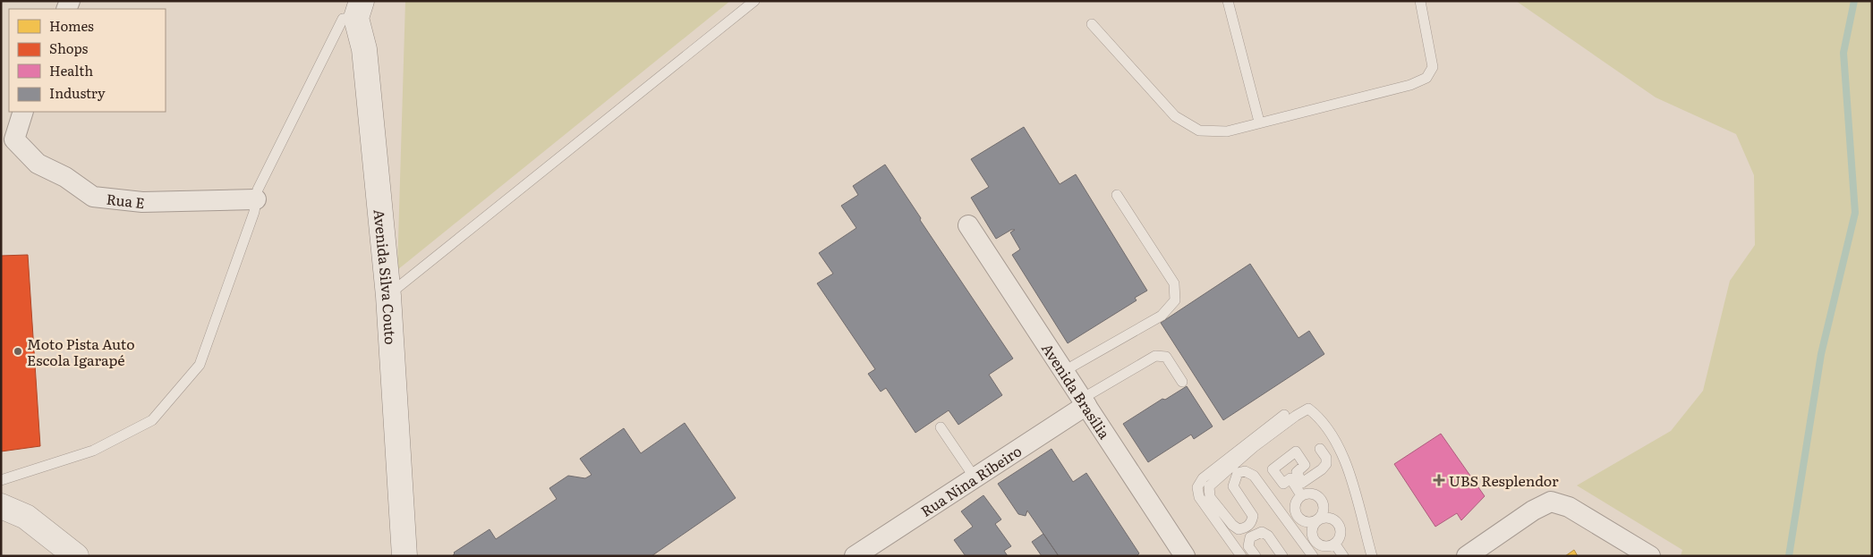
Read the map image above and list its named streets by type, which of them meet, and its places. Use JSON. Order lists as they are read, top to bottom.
{
  "streets": {
    "main road": ["Avenida Silva Couto"],
    "street": ["Rua E", "Avenida Brasília", "Rua Nina Ribeiro"]
  },
  "crossings": [
    ["Avenida Brasília", "Rua Nina Ribeiro"]
  ],
  "places": {
    "other": ["Moto Pista Auto Escola Igarapé"],
    "health": ["UBS Resplendor"]
  },
  "legend": [
    "Homes",
    "Shops",
    "Health",
    "Industry"
  ]
}
